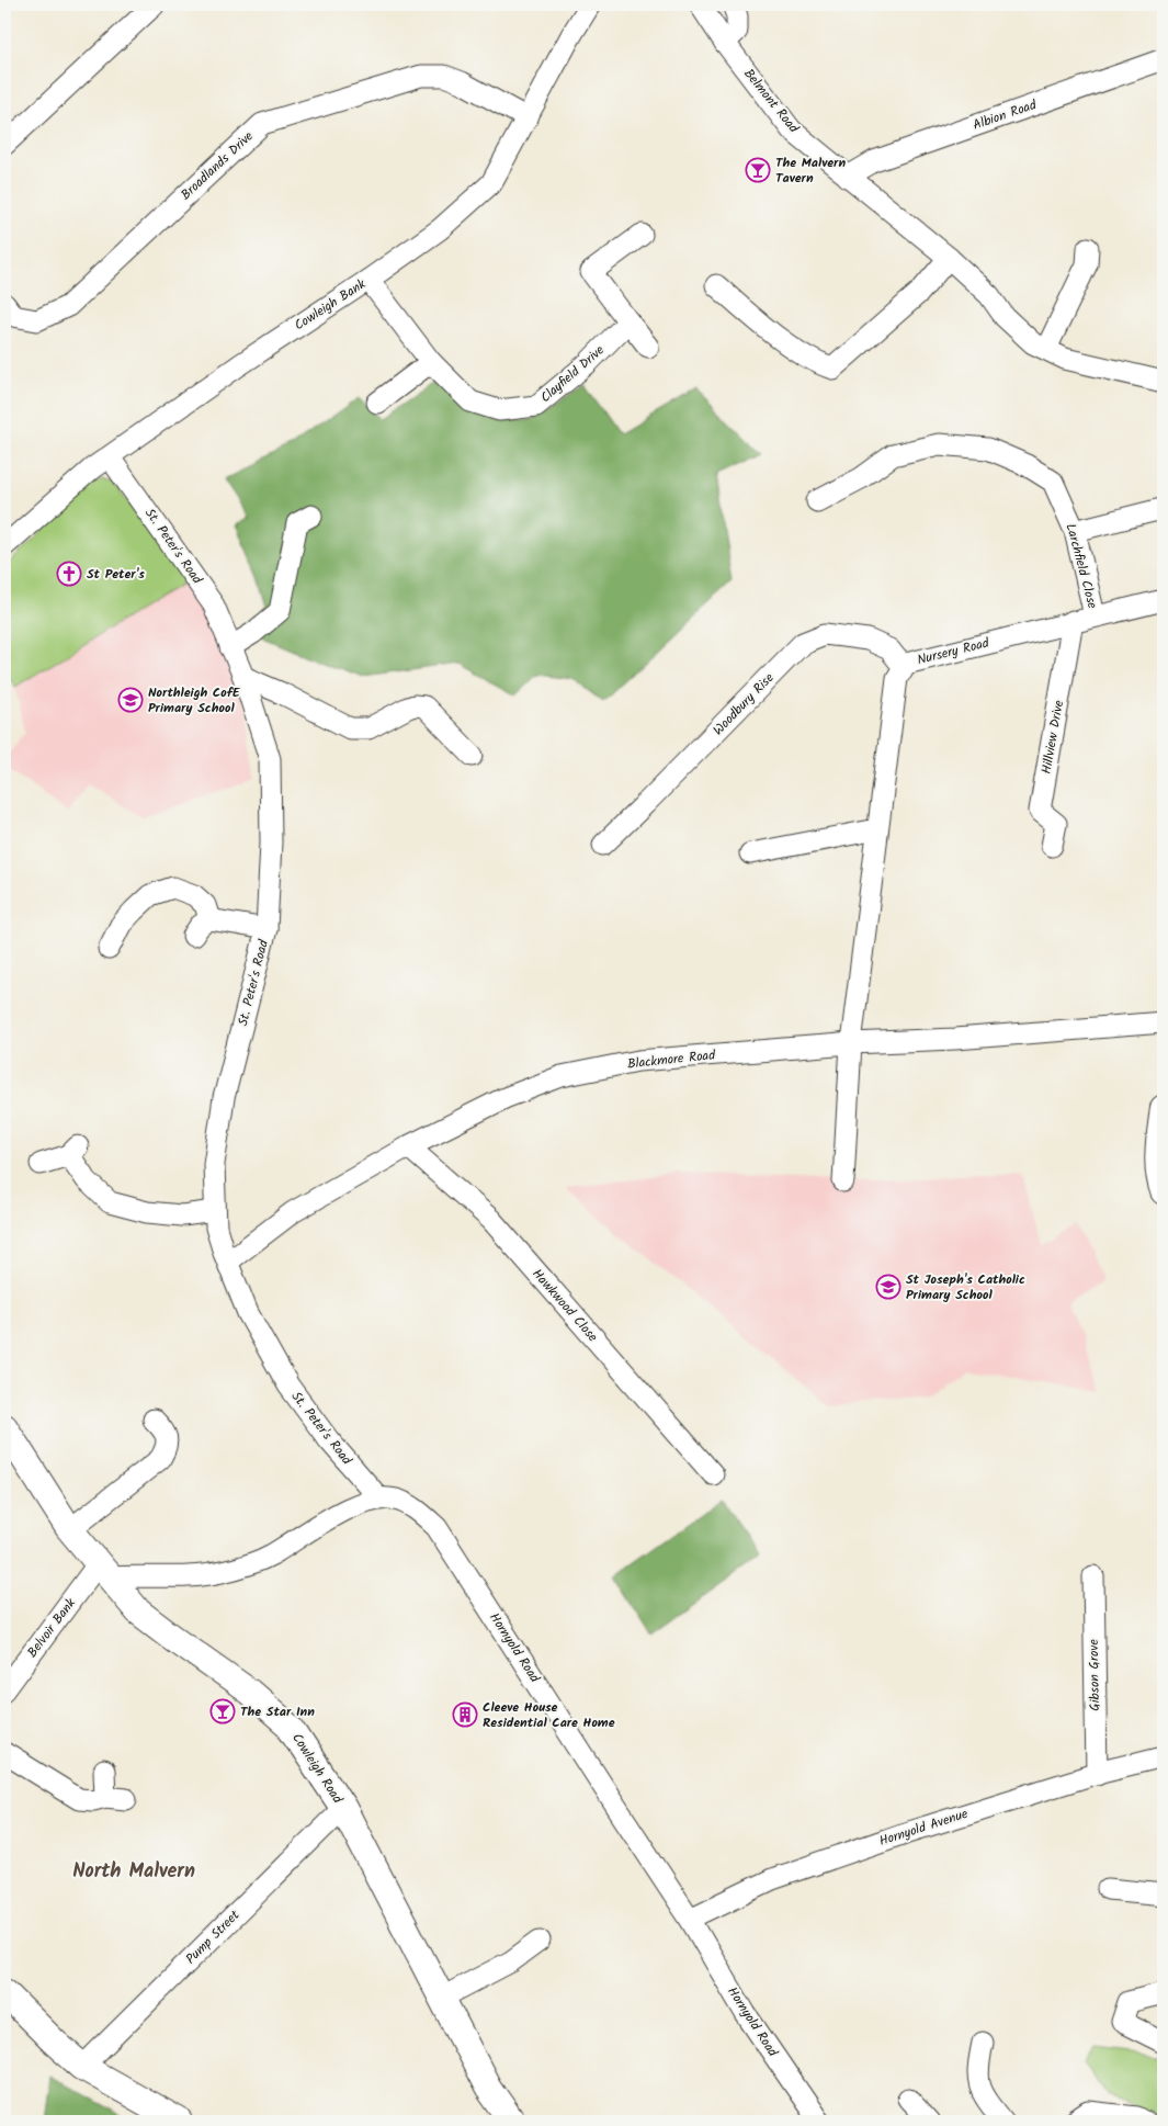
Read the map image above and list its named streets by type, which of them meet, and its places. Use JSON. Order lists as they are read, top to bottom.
{
  "streets": {
    "main road": ["Cowleigh Road"],
    "street": [
      "Belmont Road",
      "Albion Road",
      "Broadlands Drive",
      "Cowleigh Bank",
      "Clayfield Drive",
      "St. Peter's Road",
      "Larchfield Close",
      "Nursery Road",
      "Woodbury Rise",
      "Hillview Drive",
      "Blackmore Road",
      "Hawkwood Close",
      "Belvoir Bank",
      "Hornyold Road",
      "Gibson Grove",
      "Hornyold Avenue",
      "Pump Street"
    ]
  },
  "crossings": [
    ["Belmont Road", "Albion Road"],
    ["Broadlands Drive", "Cowleigh Bank"],
    ["Cowleigh Bank", "Clayfield Drive"],
    ["Cowleigh Bank", "St. Peter's Road"],
    ["St. Peter's Road", "Blackmore Road"],
    ["St. Peter's Road", "Hornyold Road"],
    ["Larchfield Close", "Nursery Road"],
    ["Nursery Road", "Woodbury Rise"],
    ["Nursery Road", "Hillview Drive"],
    ["Nursery Road", "Blackmore Road"],
    ["Blackmore Road", "Hawkwood Close"],
    ["Belvoir Bank", "Hornyold Road"],
    ["Belvoir Bank", "Cowleigh Road"],
    ["Hornyold Road", "Cowleigh Road"],
    ["Hornyold Road", "Hornyold Avenue"],
    ["Gibson Grove", "Hornyold Avenue"],
    ["Cowleigh Road", "Pump Street"]
  ],
  "districts": ["North Malvern"],
  "places": {
    "bar": ["The Malvern Tavern", "The Star Inn"],
    "church": ["St Peter's"],
    "school or university": ["Northleigh CofE Primary School", "St Joseph's Catholic Primary School"],
    "building": ["Cleeve House Residential Care Home"]
  }
}
